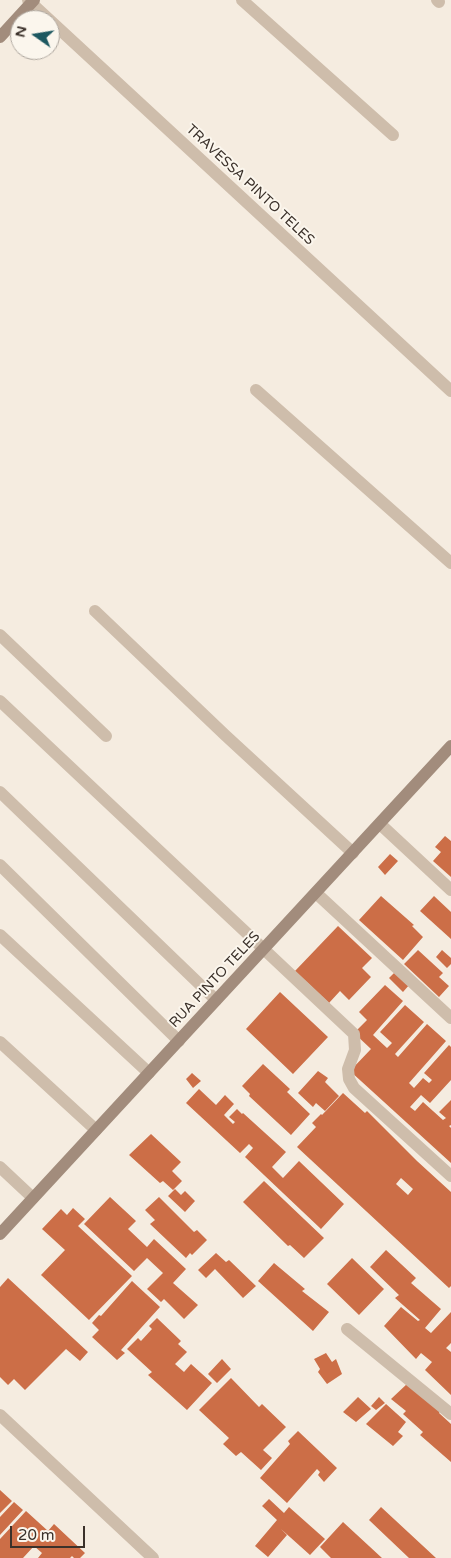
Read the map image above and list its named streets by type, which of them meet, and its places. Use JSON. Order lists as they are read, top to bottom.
{
  "streets": {
    "street": ["TRAVESSA PINTO TELES", "RUA PINTO TELES"]
  },
  "scale_bar": "20 m",
  "north": "left"
}
